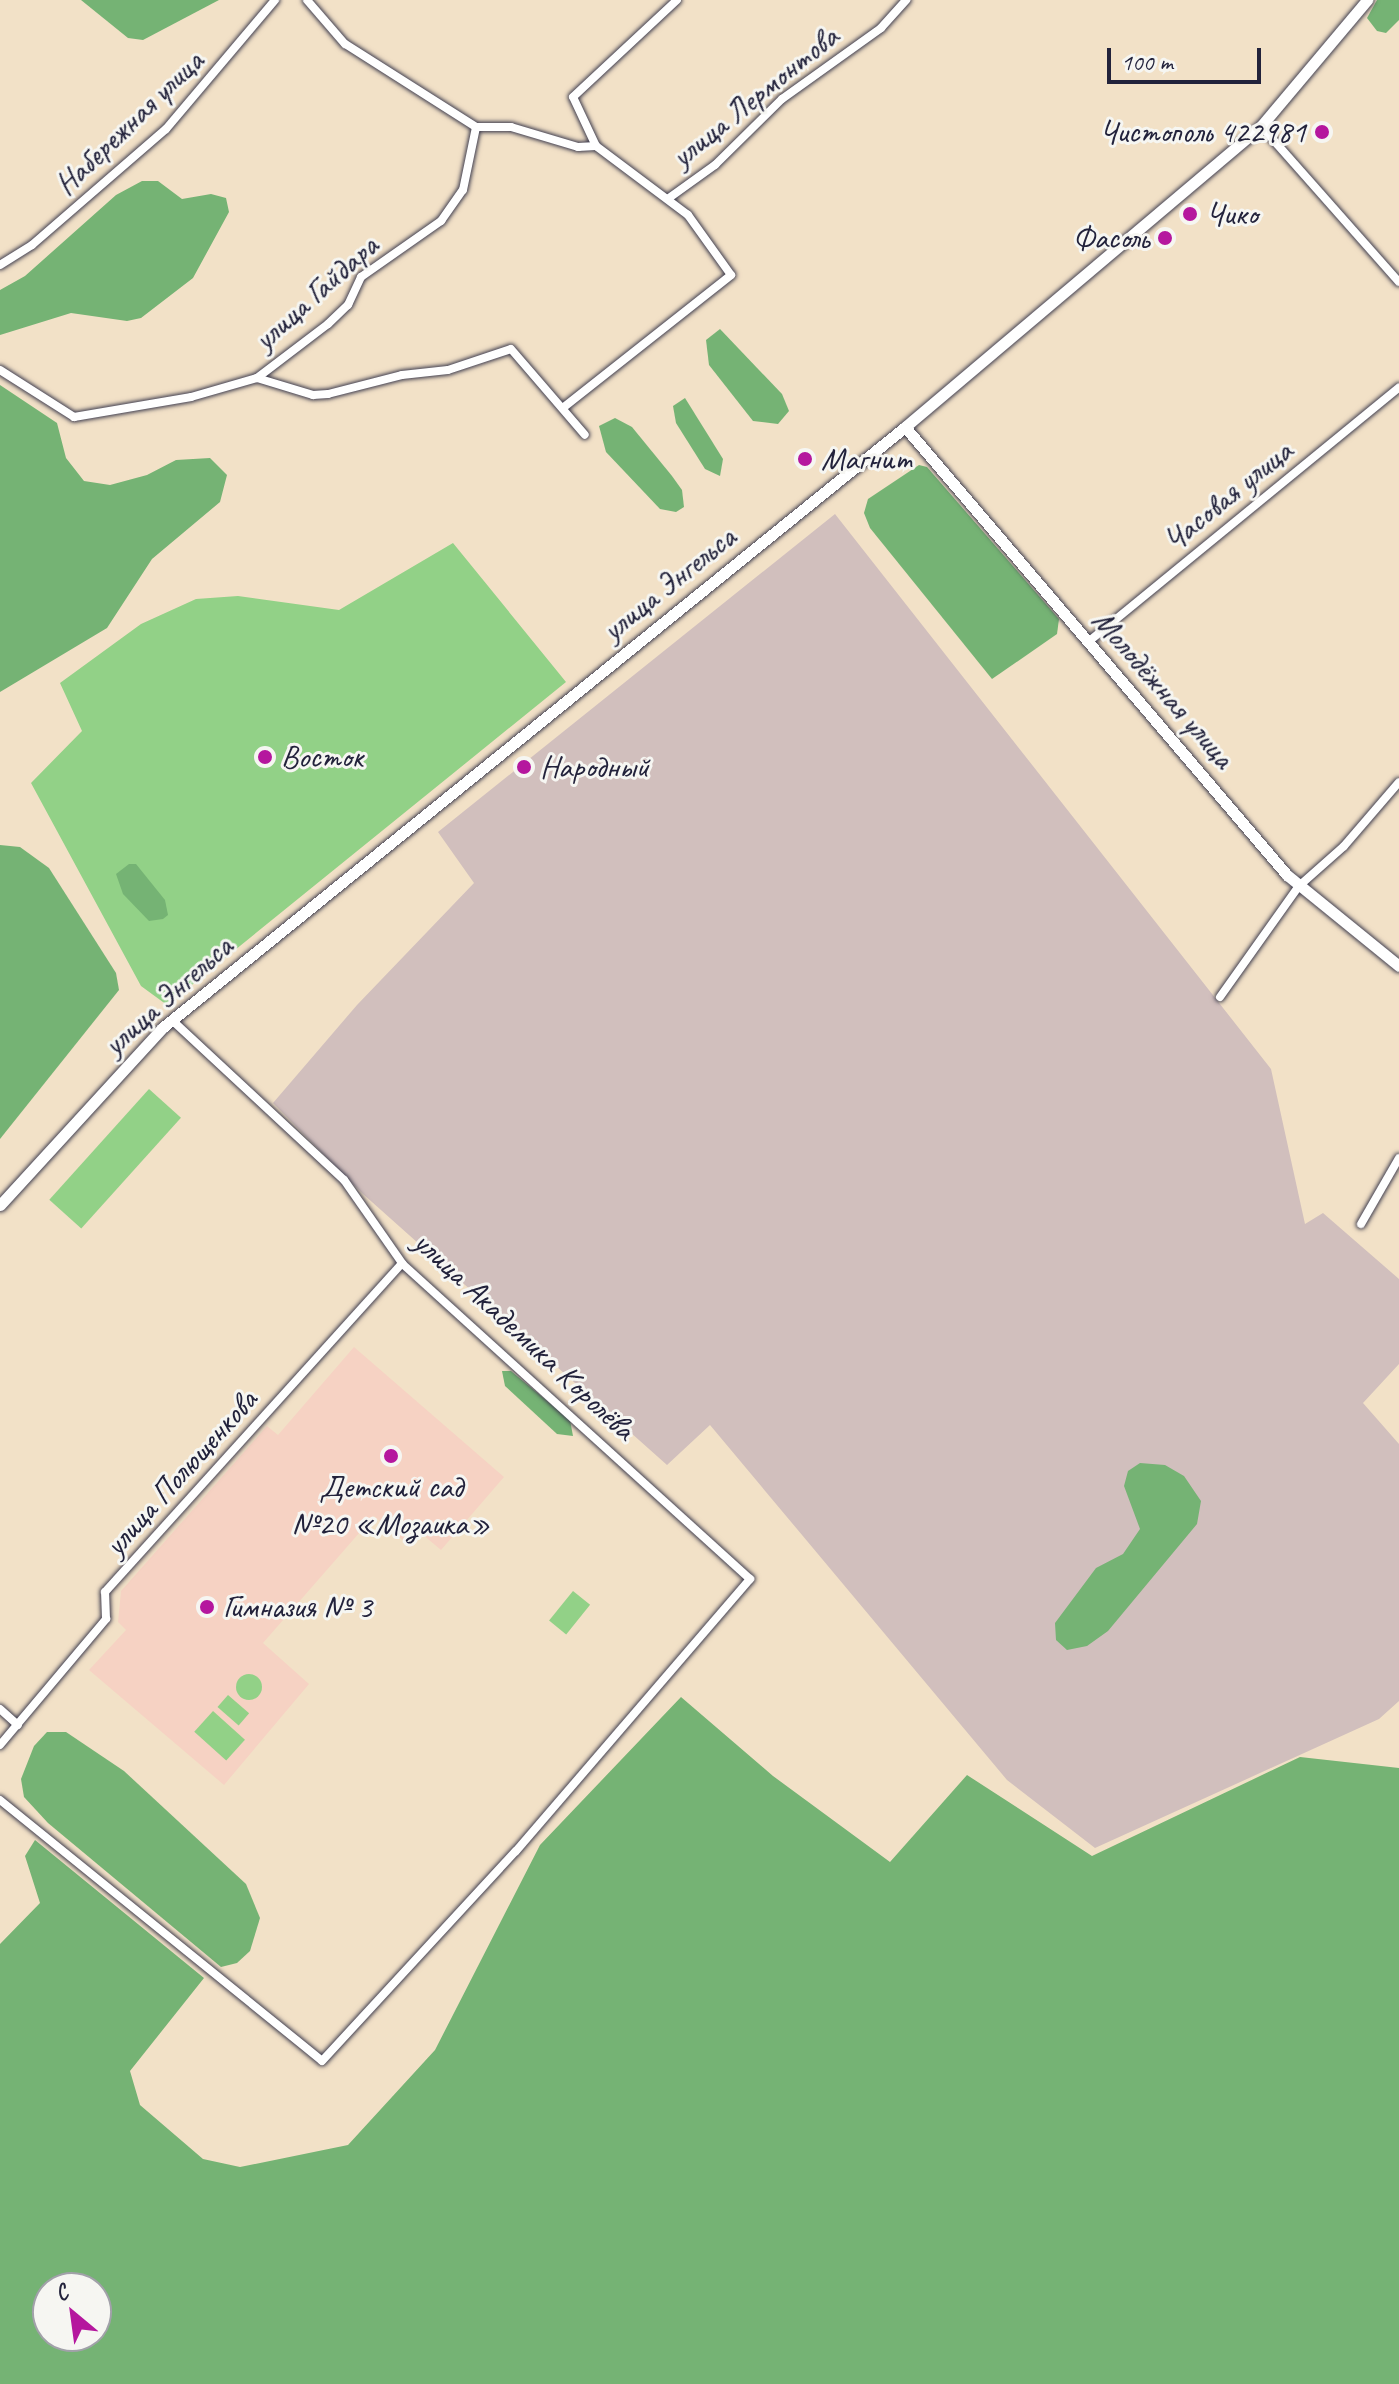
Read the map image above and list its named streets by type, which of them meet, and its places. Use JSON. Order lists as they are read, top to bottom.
{
  "streets": {
    "main road": ["улица Энгельса", "Молодёжная улица"],
    "street": [
      "улица Лермонтова",
      "Набережная улица",
      "улица Гайдара",
      "Часовая улица",
      "улица Академика Королёва",
      "улица Полющенкова"
    ]
  },
  "crossings": [
    ["Часовая улица", "Молодёжная улица"],
    ["улица Энгельса", "Молодёжная улица"],
    ["улица Энгельса", "улица Академика Королёва"],
    ["улица Академика Королёва", "улица Полющенкова"]
  ],
  "places": [
    "Чистополь 422981",
    "Чико",
    "Фасоль",
    "Магнит",
    "Восток",
    "Народный",
    "Детский сад №20 «Мозаика»",
    "Гимназия № 3"
  ],
  "scale_bar": "100 m",
  "north": "top left"
}
